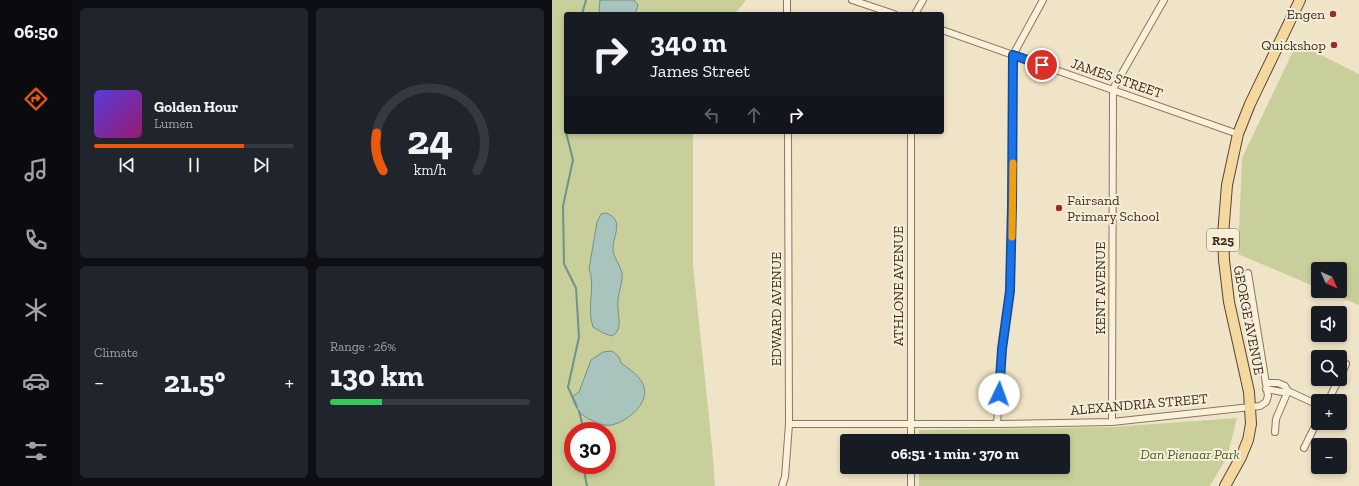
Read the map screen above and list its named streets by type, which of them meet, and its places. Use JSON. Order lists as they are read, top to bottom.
{
  "streets": {
    "main road": ["R25", "GEORGE AVENUE"],
    "street": [
      "JAMES STREET",
      "ATHLONE AVENUE",
      "KENT AVENUE",
      "EDWARD AVENUE",
      "ALEXANDRIA STREET"
    ]
  },
  "crossings": [
    ["JAMES STREET", "KENT AVENUE"],
    ["JAMES STREET", "GEORGE AVENUE"],
    ["ATHLONE AVENUE", "ALEXANDRIA STREET"],
    ["KENT AVENUE", "ALEXANDRIA STREET"],
    ["EDWARD AVENUE", "ALEXANDRIA STREET"],
    ["GEORGE AVENUE", "ALEXANDRIA STREET"]
  ],
  "parks": ["Dan Pienaar Park"],
  "places": ["Engen", "Quickshop", "Fairsand Primary School"],
  "north": "bottom right",
  "page": {
    "tabs": "06:50",
    "turn": ["340 m", "James Street"],
    "song": ["Golden Hour", "Lumen"],
    "map_buttons": ["+", "−"],
    "tile": [
      "Climate",
      ["Range · 26%", "130 km"]
    ],
    "heat": ["−", "21.5°", "+"],
    "limit": "30",
    "trip": "06:51 · 1 min · 370 m",
    "gauge": ["24", "km/h"]
  }
}
